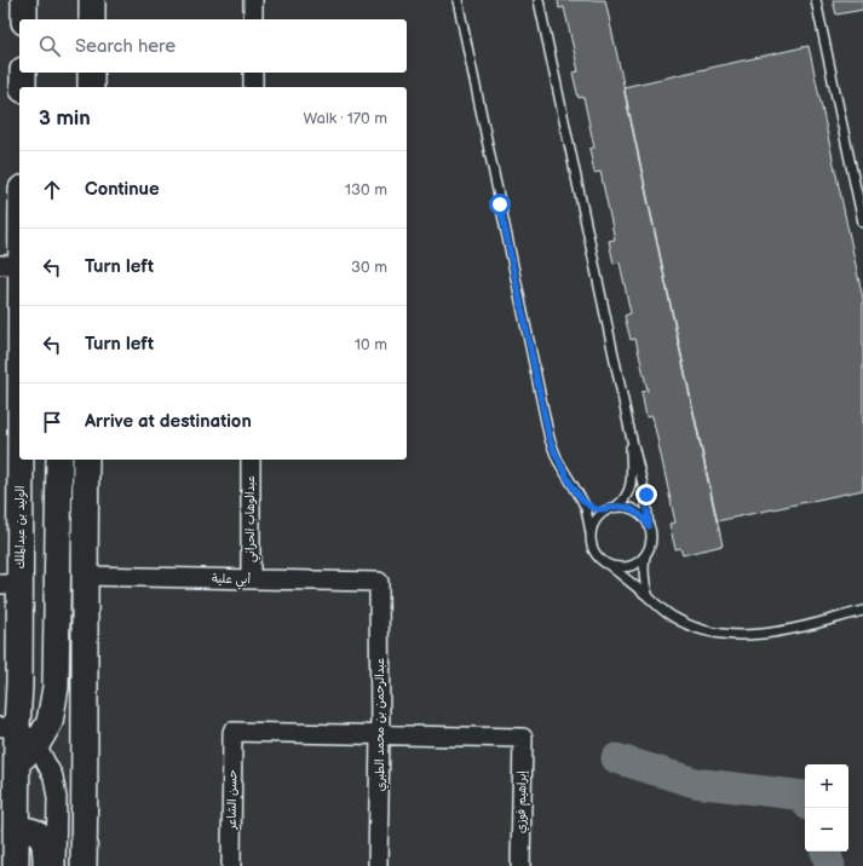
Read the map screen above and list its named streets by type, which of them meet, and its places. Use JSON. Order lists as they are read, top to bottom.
{
  "streets": {
    "street": [
      "عبدالوهاب الحراني",
      "الوليد بن عبدالملك",
      "أبي علية",
      "عبدالرحمن بن محمد الطبري",
      "حسن الشاعر",
      "إبراهيم فوزي"
    ]
  },
  "crossings": [
    ["عبدالوهاب الحراني", "أبي علية"],
    ["أبي علية", "عبدالرحمن بن محمد الطبري"],
    ["عبدالرحمن بن محمد الطبري", "حسن الشاعر"],
    ["عبدالرحمن بن محمد الطبري", "إبراهيم فوزي"],
    ["حسن الشاعر", "إبراهيم فوزي"]
  ],
  "page": {
    "search": "Search here",
    "heading": ["3 min", "Walk · 170 m"],
    "list": [
      ["Continue", "130 m"],
      ["Turn left", "30 m"],
      ["Turn left", "10 m"],
      "Arrive at destination"
    ],
    "map_buttons": ["+", "−"]
  }
}
